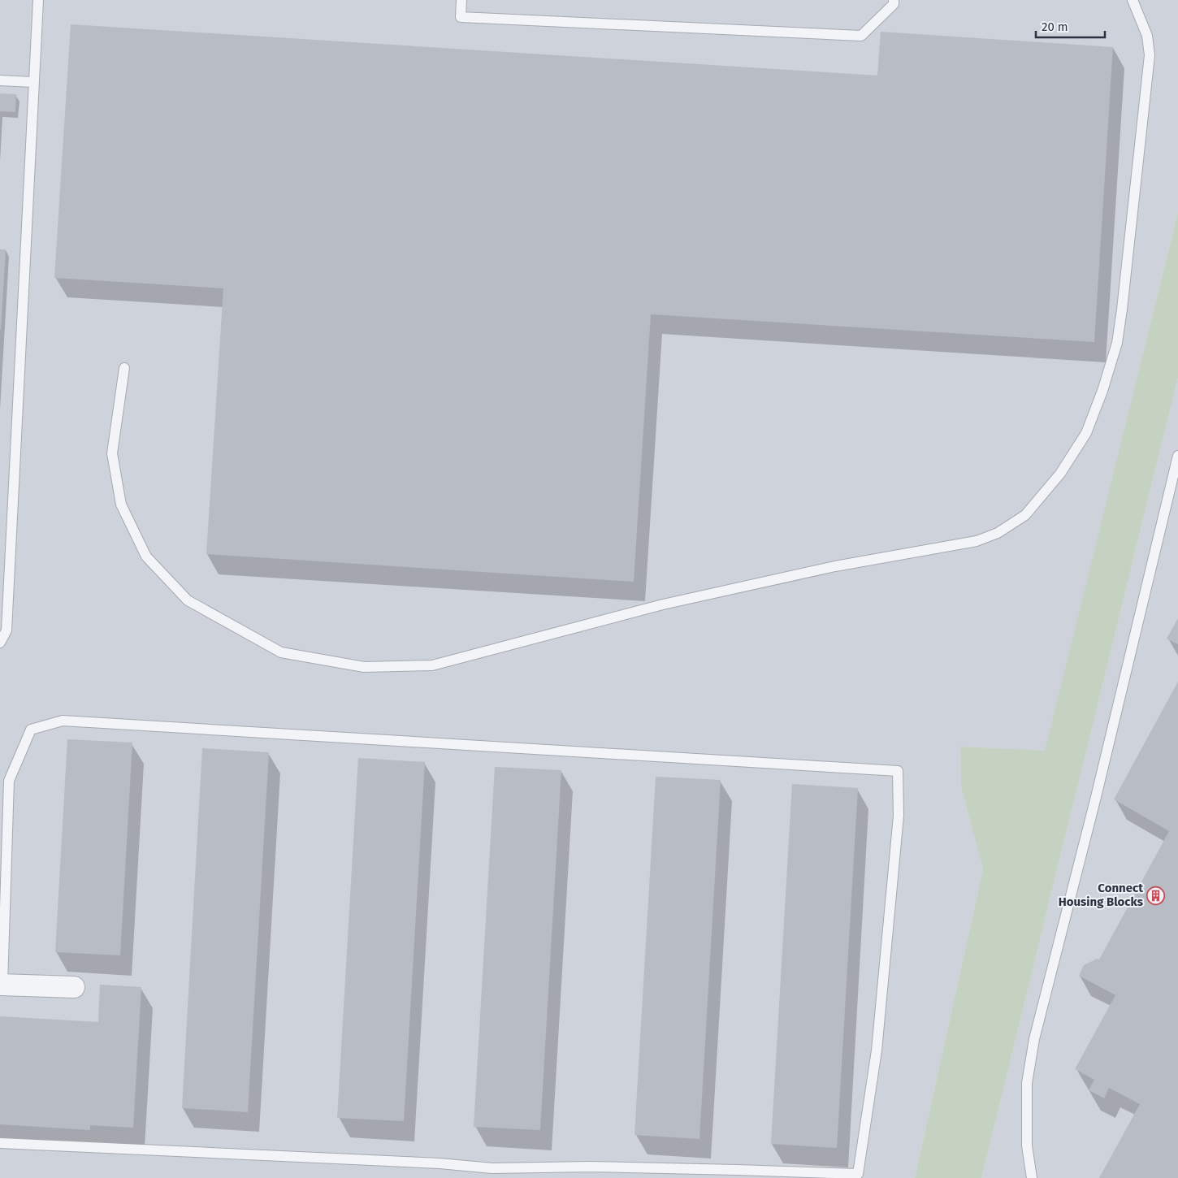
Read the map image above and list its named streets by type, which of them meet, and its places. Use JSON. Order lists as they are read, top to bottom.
{
  "places": {
    "building": ["Connect Housing Blocks"]
  },
  "scale_bar": "20 m"
}
